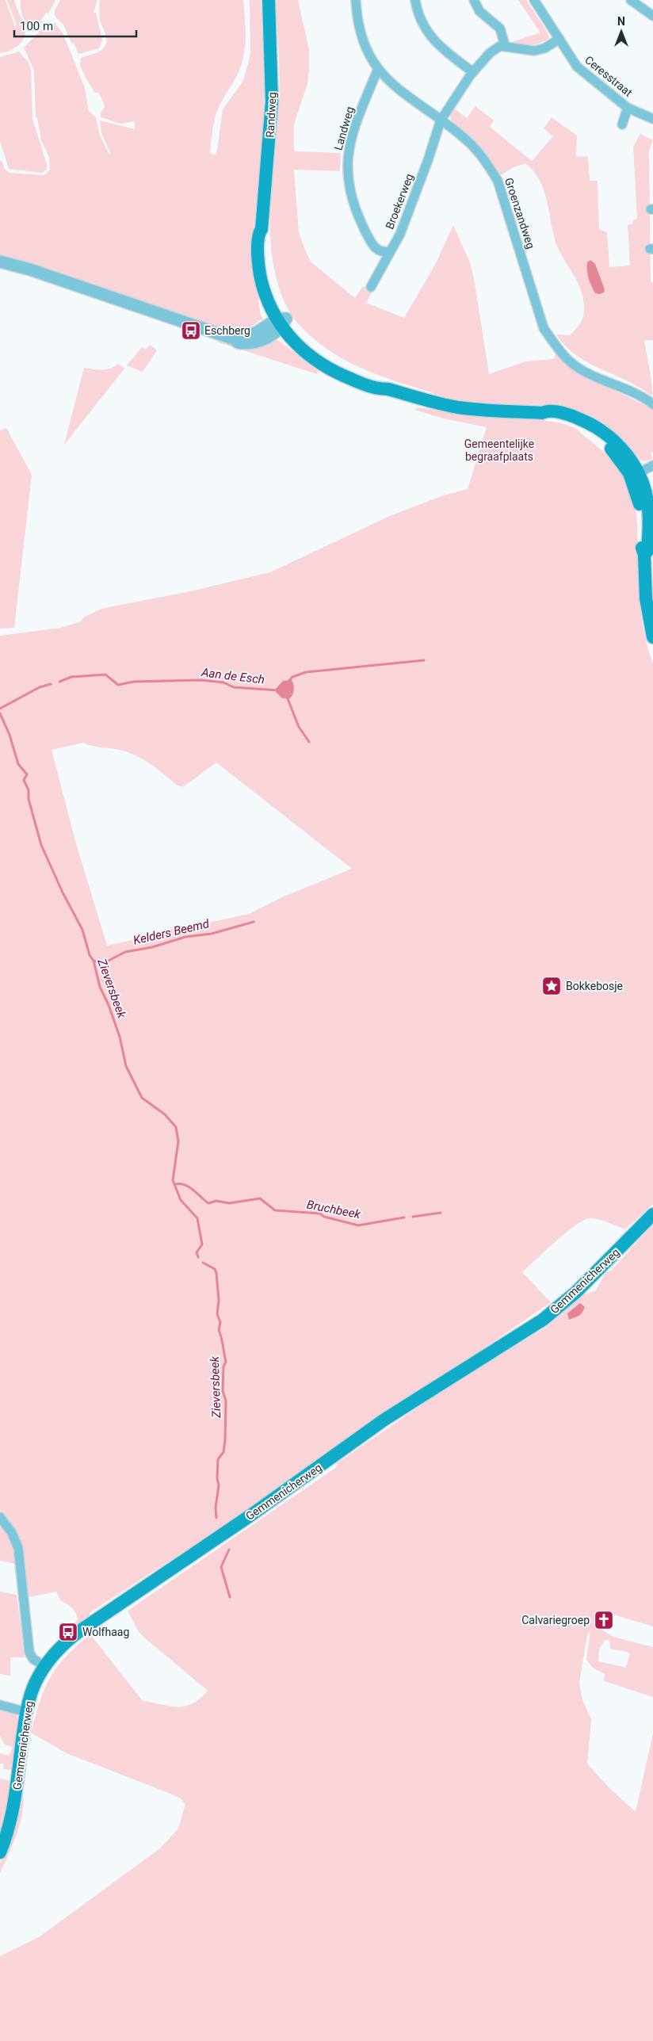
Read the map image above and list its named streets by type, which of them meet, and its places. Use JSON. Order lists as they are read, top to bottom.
{
  "streets": {
    "main road": ["Randweg", "Gemmenicherweg"],
    "street": [
      "Ceresstraat",
      "Landweg",
      "Broekerweg",
      "Groenzandweg"
    ]
  },
  "crossings": [
    ["Landweg", "Broekerweg"],
    ["Landweg", "Groenzandweg"],
    ["Broekerweg", "Groenzandweg"]
  ],
  "water": [
    "Aan de Esch",
    "Kelders Beemd",
    "Zieversbeek",
    "Bruchbeek"
  ],
  "parks": ["Gemeentelijke begraafplaats"],
  "places": {
    "bus stop": ["Eschberg", "Wolfhaag"],
    "place": ["Bokkebosje"],
    "church": ["Calvariegroep"]
  },
  "scale_bar": "100 m",
  "north": "top"
}
